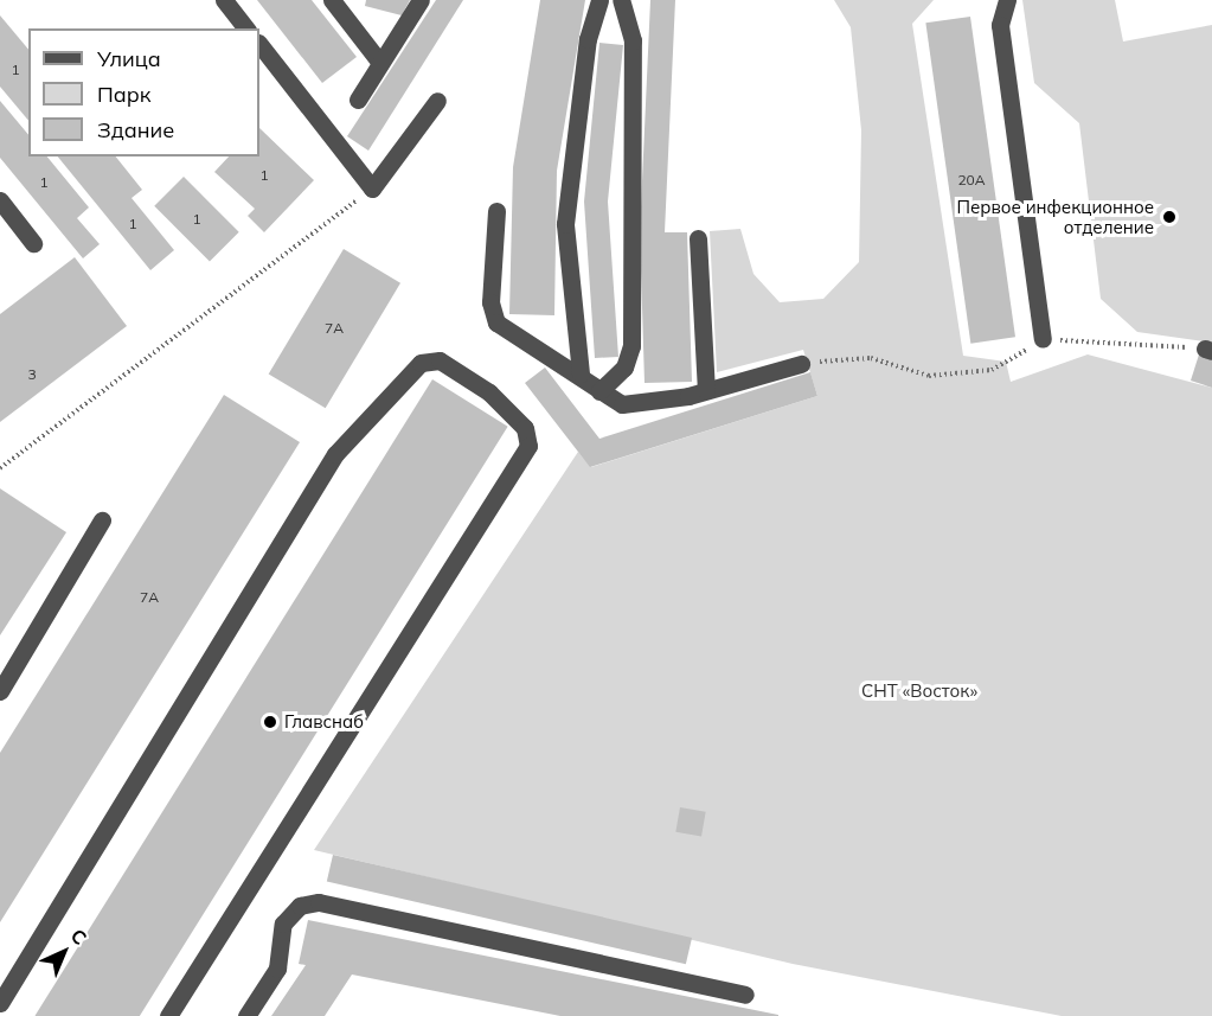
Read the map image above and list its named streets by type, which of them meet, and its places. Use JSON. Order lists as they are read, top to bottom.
{
  "parks": ["СНТ «Восток»"],
  "places": ["Первое инфекционное отделение", "Главснаб"],
  "house_numbers": [
    "1",
    "1",
    "20А",
    "1",
    "1",
    "1",
    "7А",
    "3",
    "7А"
  ],
  "legend": ["Улица", "Парк", "Здание"],
  "north": "top right"
}
